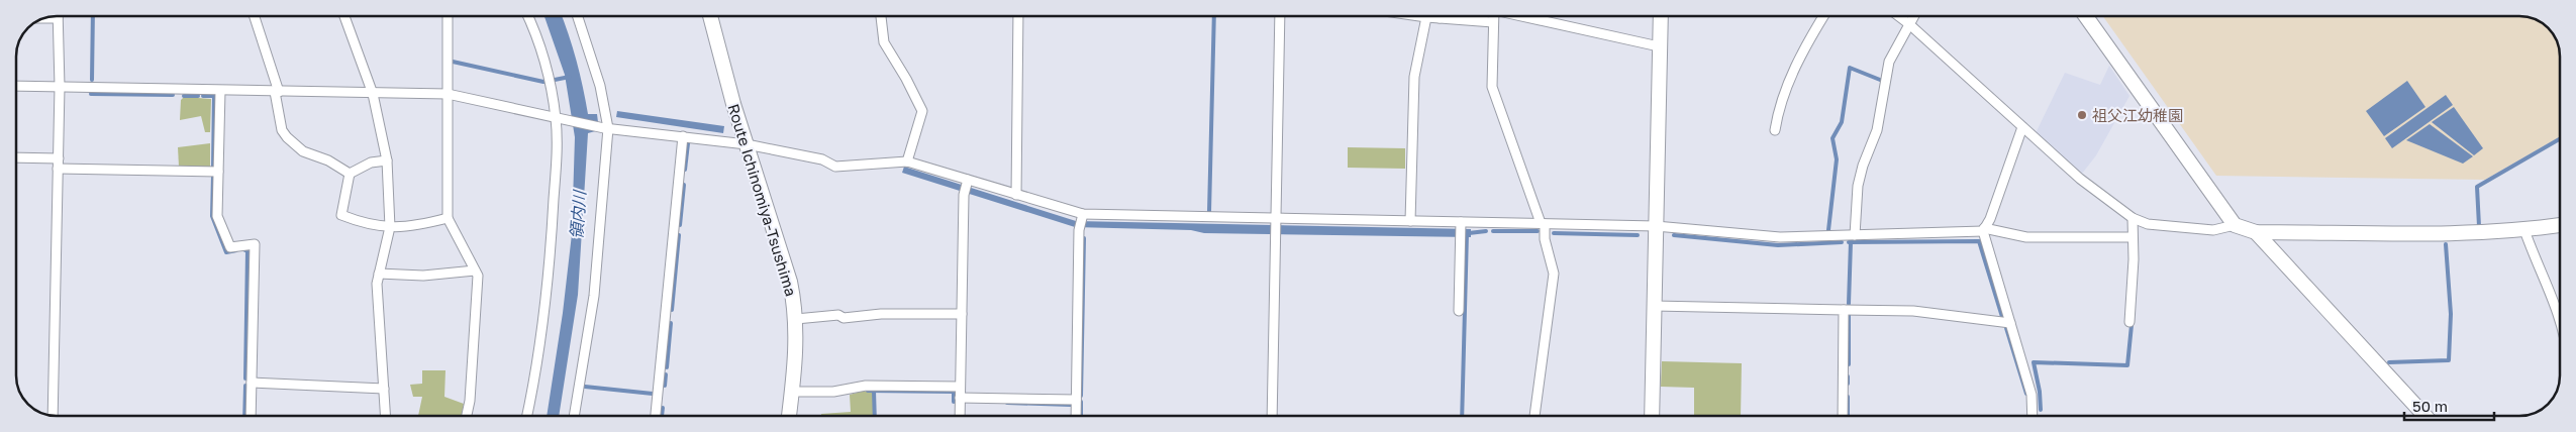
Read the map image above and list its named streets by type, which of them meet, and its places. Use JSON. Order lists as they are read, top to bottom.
{
  "streets": {
    "street": ["Route Ichinomiya-Tsushima"]
  },
  "water": ["領内川"],
  "places": ["祖父江幼稚園"],
  "scale_bar": "50 m"
}
